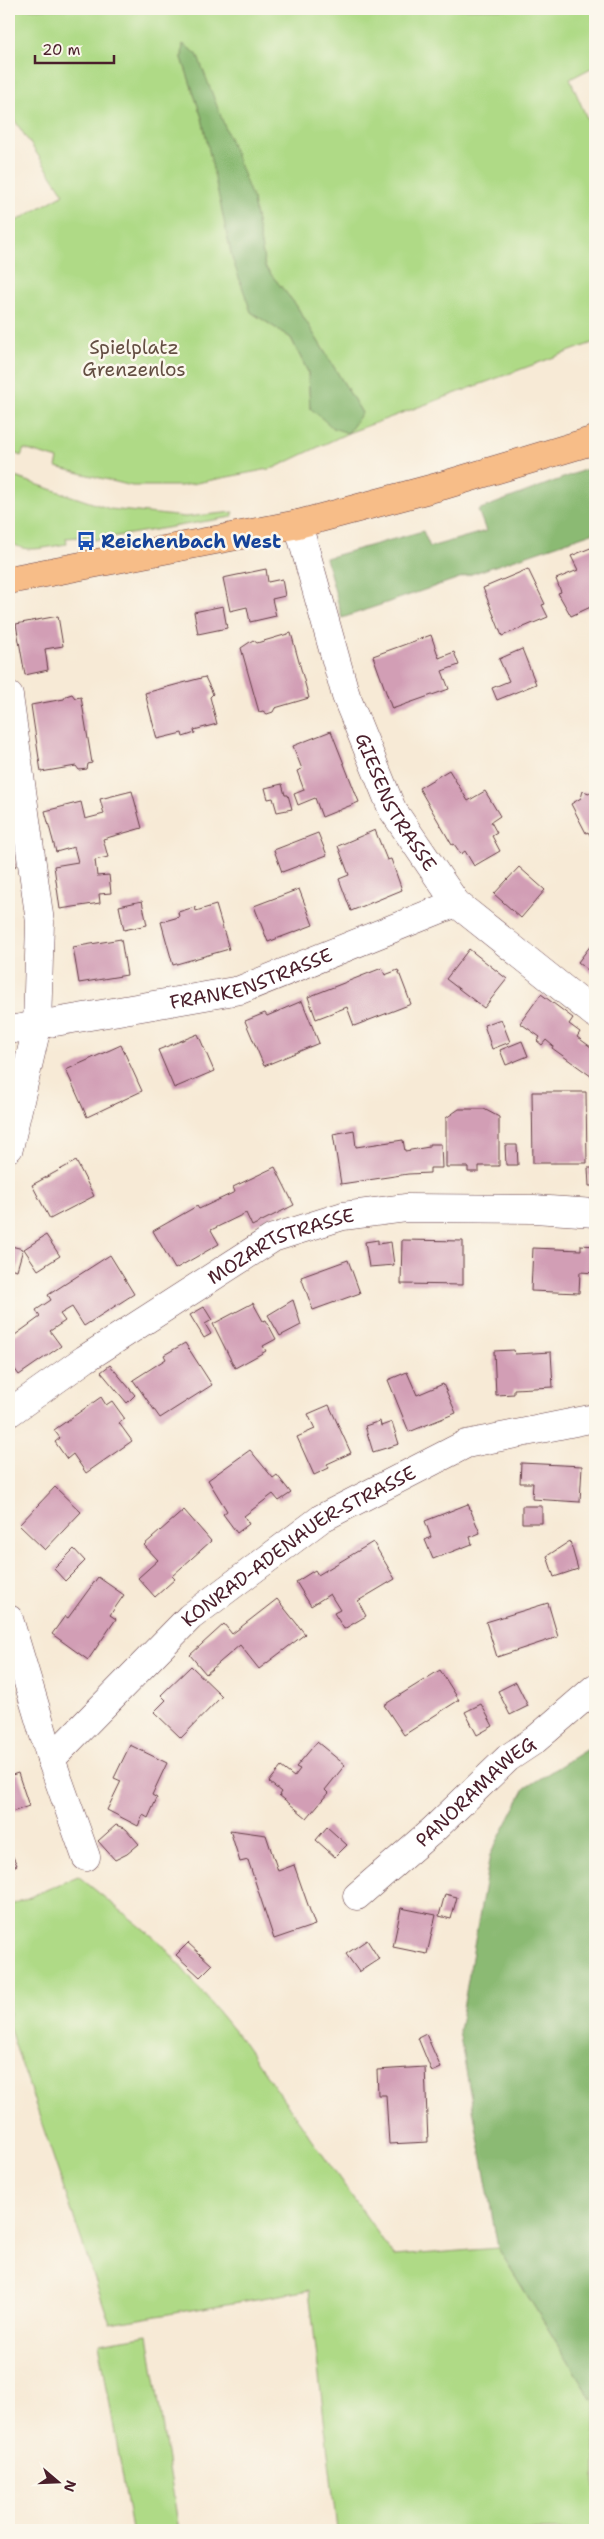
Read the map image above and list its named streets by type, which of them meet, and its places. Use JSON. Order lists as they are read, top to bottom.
{
  "streets": {
    "street": [
      "GIESENSTRASSE",
      "FRANKENSTRASSE",
      "MOZARTSTRASSE",
      "KONRAD-ADENAUER-STRASSE",
      "PANORAMAWEG"
    ]
  },
  "crossings": [
    ["GIESENSTRASSE", "FRANKENSTRASSE"]
  ],
  "parks": ["Spielplatz Grenzenlos"],
  "places": {
    "bus stop": ["Reichenbach West"]
  },
  "scale_bar": "20 m",
  "north": "right"
}
